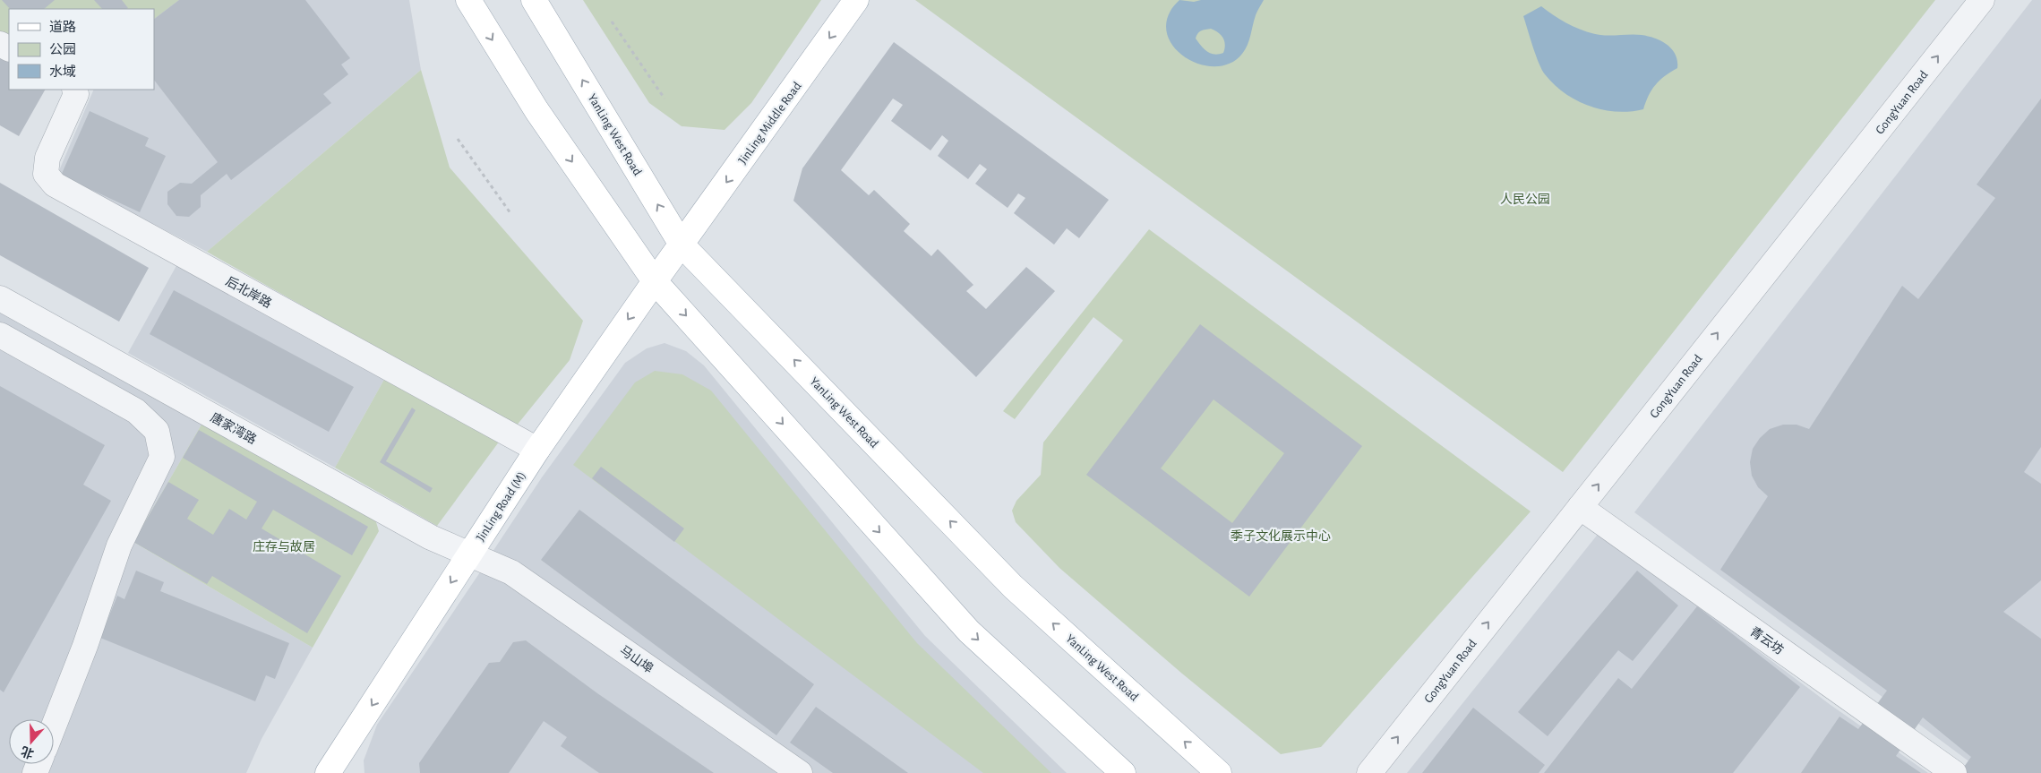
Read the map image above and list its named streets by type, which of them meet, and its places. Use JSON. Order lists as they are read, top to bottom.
{
  "streets": {
    "main road": ["JinLing Middle Road", "YanLing West Road", "JinLing Road (M)"],
    "street": [
      "GongYuan Road",
      "后北岸路",
      "唐家湾路",
      "青云坊",
      "马山埠"
    ]
  },
  "crossings": [
    ["GongYuan Road", "青云坊"],
    ["JinLing Middle Road", "YanLing West Road"],
    ["JinLing Middle Road", "JinLing Road (M)"],
    ["YanLing West Road", "JinLing Road (M)"],
    ["后北岸路", "JinLing Road (M)"],
    ["唐家湾路", "JinLing Road (M)"],
    ["唐家湾路", "马山埠"],
    ["JinLing Road (M)", "马山埠"]
  ],
  "one_way": ["GongYuan Road", "JinLing Middle Road", "JinLing Road (M)"],
  "parks": ["人民公园", "季子文化展示中心", "庄存与故居"],
  "legend": ["道路", "公园", "水域"],
  "north": "bottom"
}
